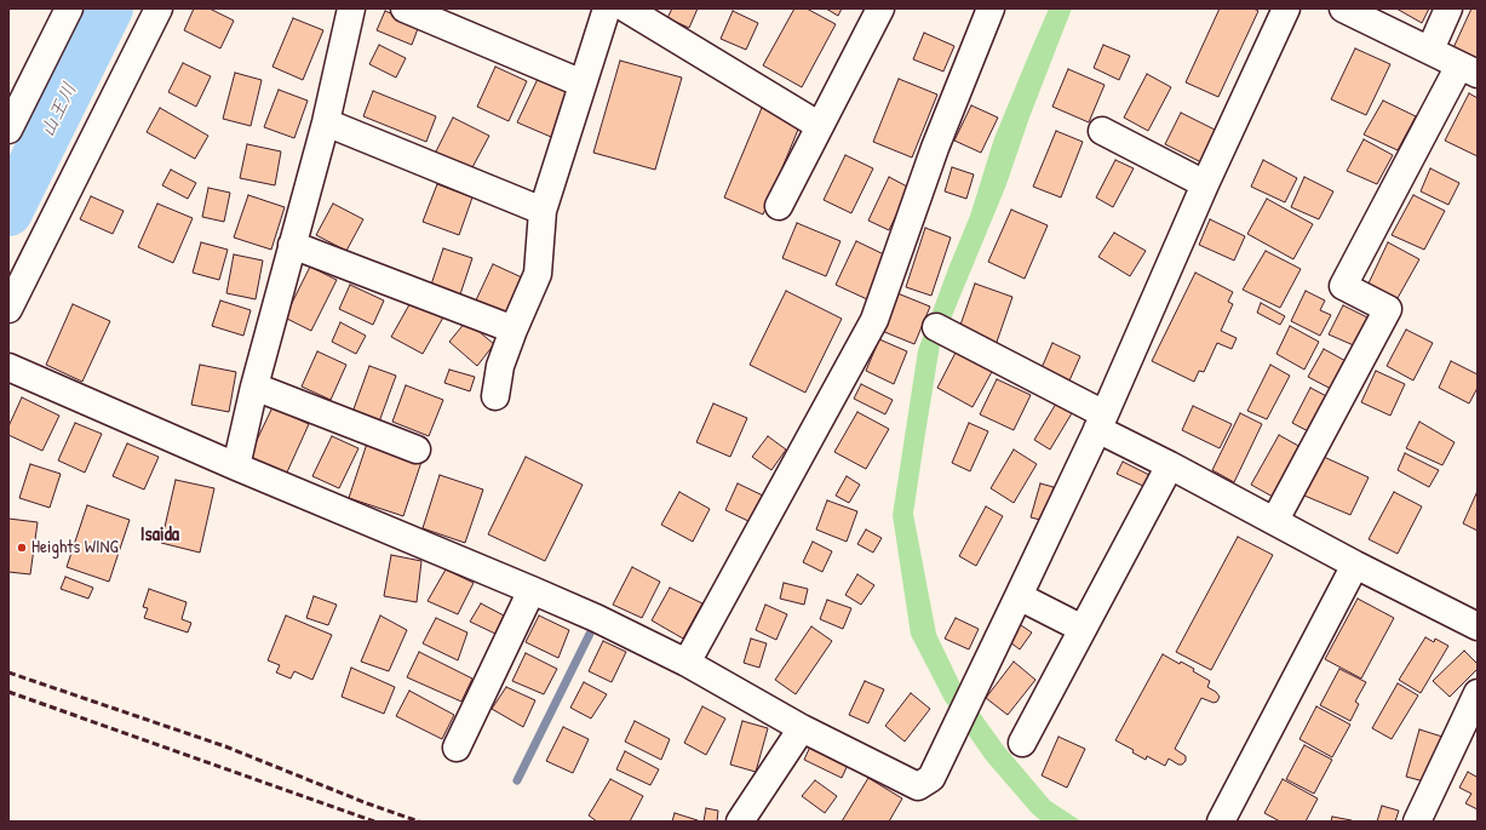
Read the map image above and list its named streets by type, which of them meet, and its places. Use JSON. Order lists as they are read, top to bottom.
{
  "districts": ["Isaida"],
  "water": ["山王川"],
  "places": ["Heights WING"]
}
